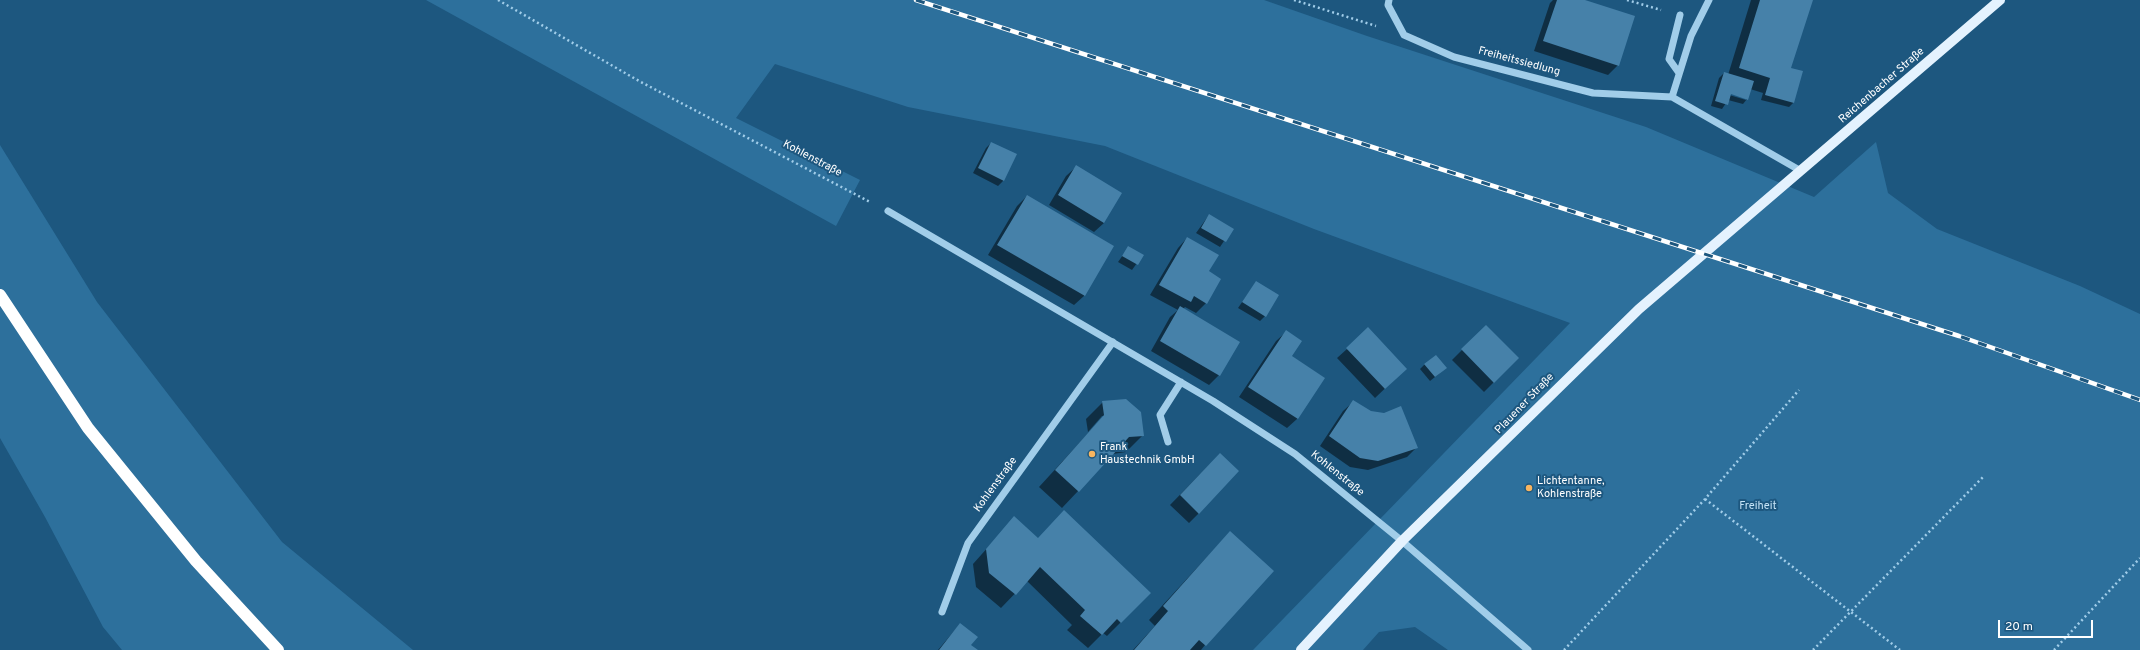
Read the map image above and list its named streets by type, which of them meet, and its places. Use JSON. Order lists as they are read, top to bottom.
{
  "streets": {
    "main road": ["Reichenbacher Straße", "Plauener Straße"],
    "street": ["Freiheitssiedlung", "Kohlenstraße"]
  },
  "crossings": [
    ["Freiheitssiedlung", "Reichenbacher Straße"],
    ["Reichenbacher Straße", "Plauener Straße"],
    ["Kohlenstraße", "Plauener Straße"]
  ],
  "parks": ["Freiheit"],
  "places": ["Frank Haustechnik GmbH", "Lichtentanne, Kohlenstraße"],
  "scale_bar": "20 m"
}
